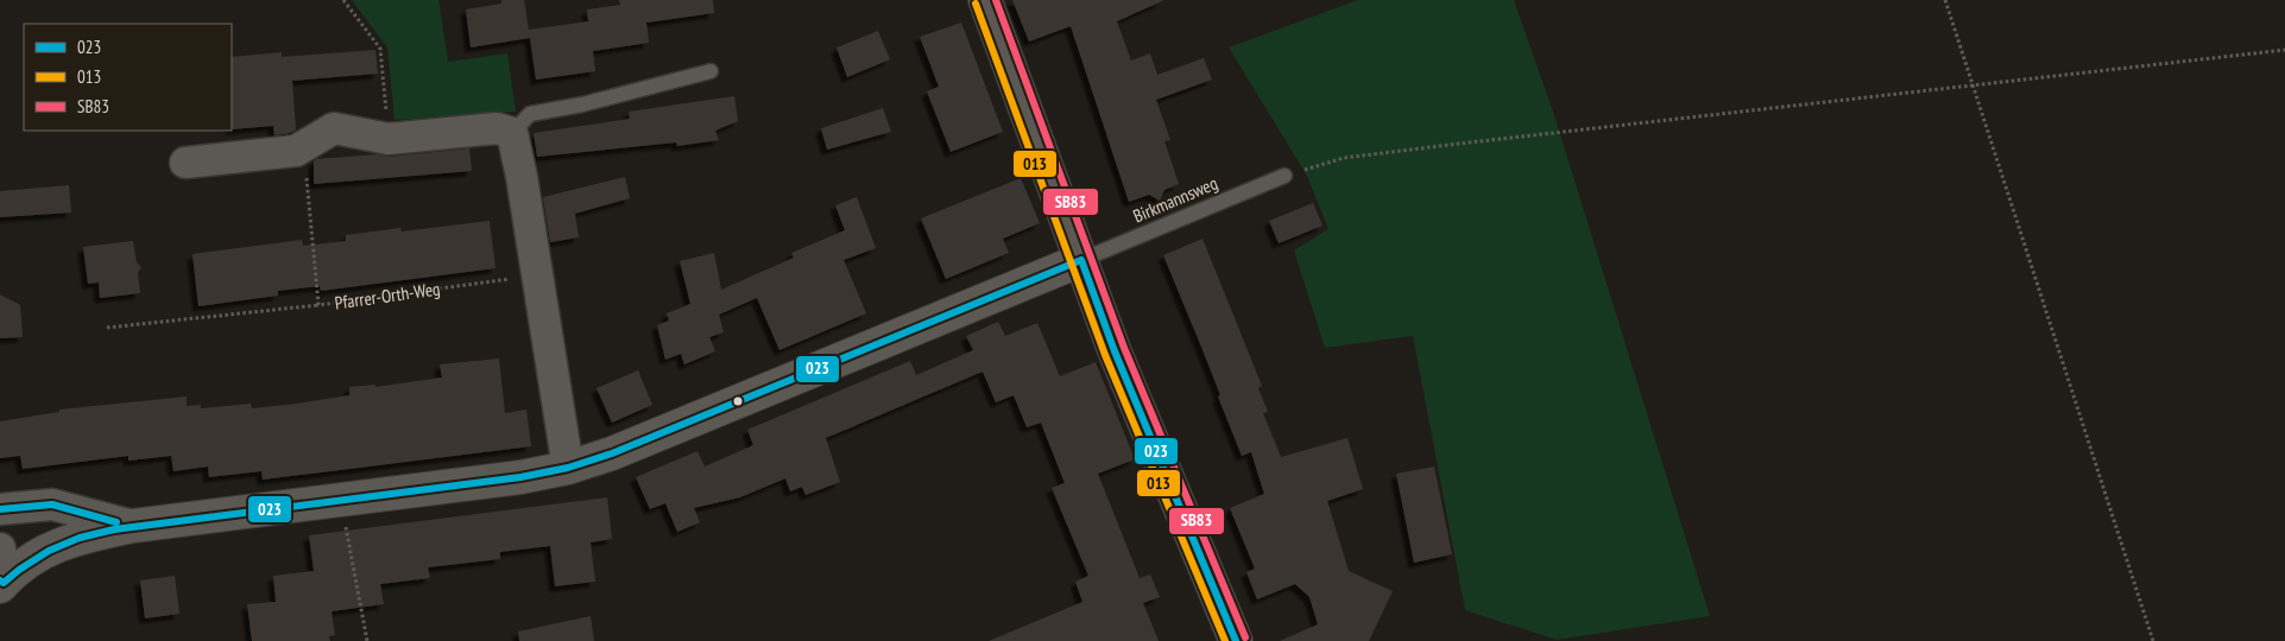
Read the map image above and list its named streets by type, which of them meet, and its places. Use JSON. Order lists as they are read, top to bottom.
{
  "streets": {
    "lane": ["Birkmannsweg"],
    "path": ["Pfarrer-Orth-Weg"]
  },
  "lines": ["transit line SB83", "transit line 013", "transit line 023"],
  "legend": ["023", "013", "SB83"]
}
